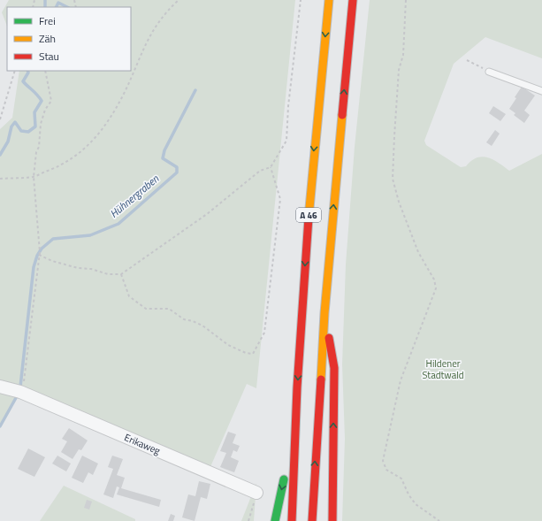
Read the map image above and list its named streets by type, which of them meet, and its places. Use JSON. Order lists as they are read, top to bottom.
{
  "streets": {
    "highway": ["A 46"],
    "street": ["Erikaweg"]
  },
  "water": ["Hühnergraben"],
  "parks": ["Hildener Stadtwald"],
  "legend": ["Frei", "Zäh", "Stau"]
}
